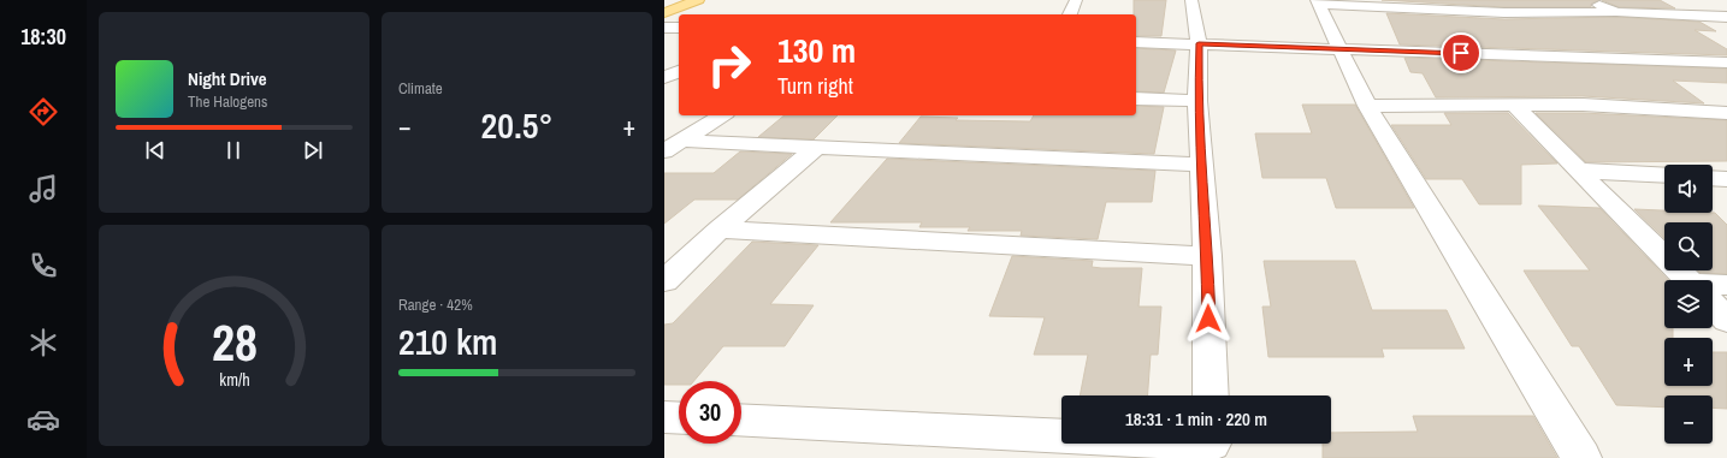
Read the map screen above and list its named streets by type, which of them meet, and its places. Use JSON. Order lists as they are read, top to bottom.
{
  "page": {
    "tabs": "18:30",
    "tile": [
      "Climate",
      ["Range · 42%", "210 km"]
    ],
    "turn": ["130 m", "Turn right"],
    "song": ["Night Drive", "The Halogens"],
    "heat": ["−", "20.5°", "+"],
    "map_buttons": ["+", "−"],
    "limit": "30",
    "trip": "18:31 · 1 min · 220 m",
    "gauge": ["28", "km/h"]
  }
}
